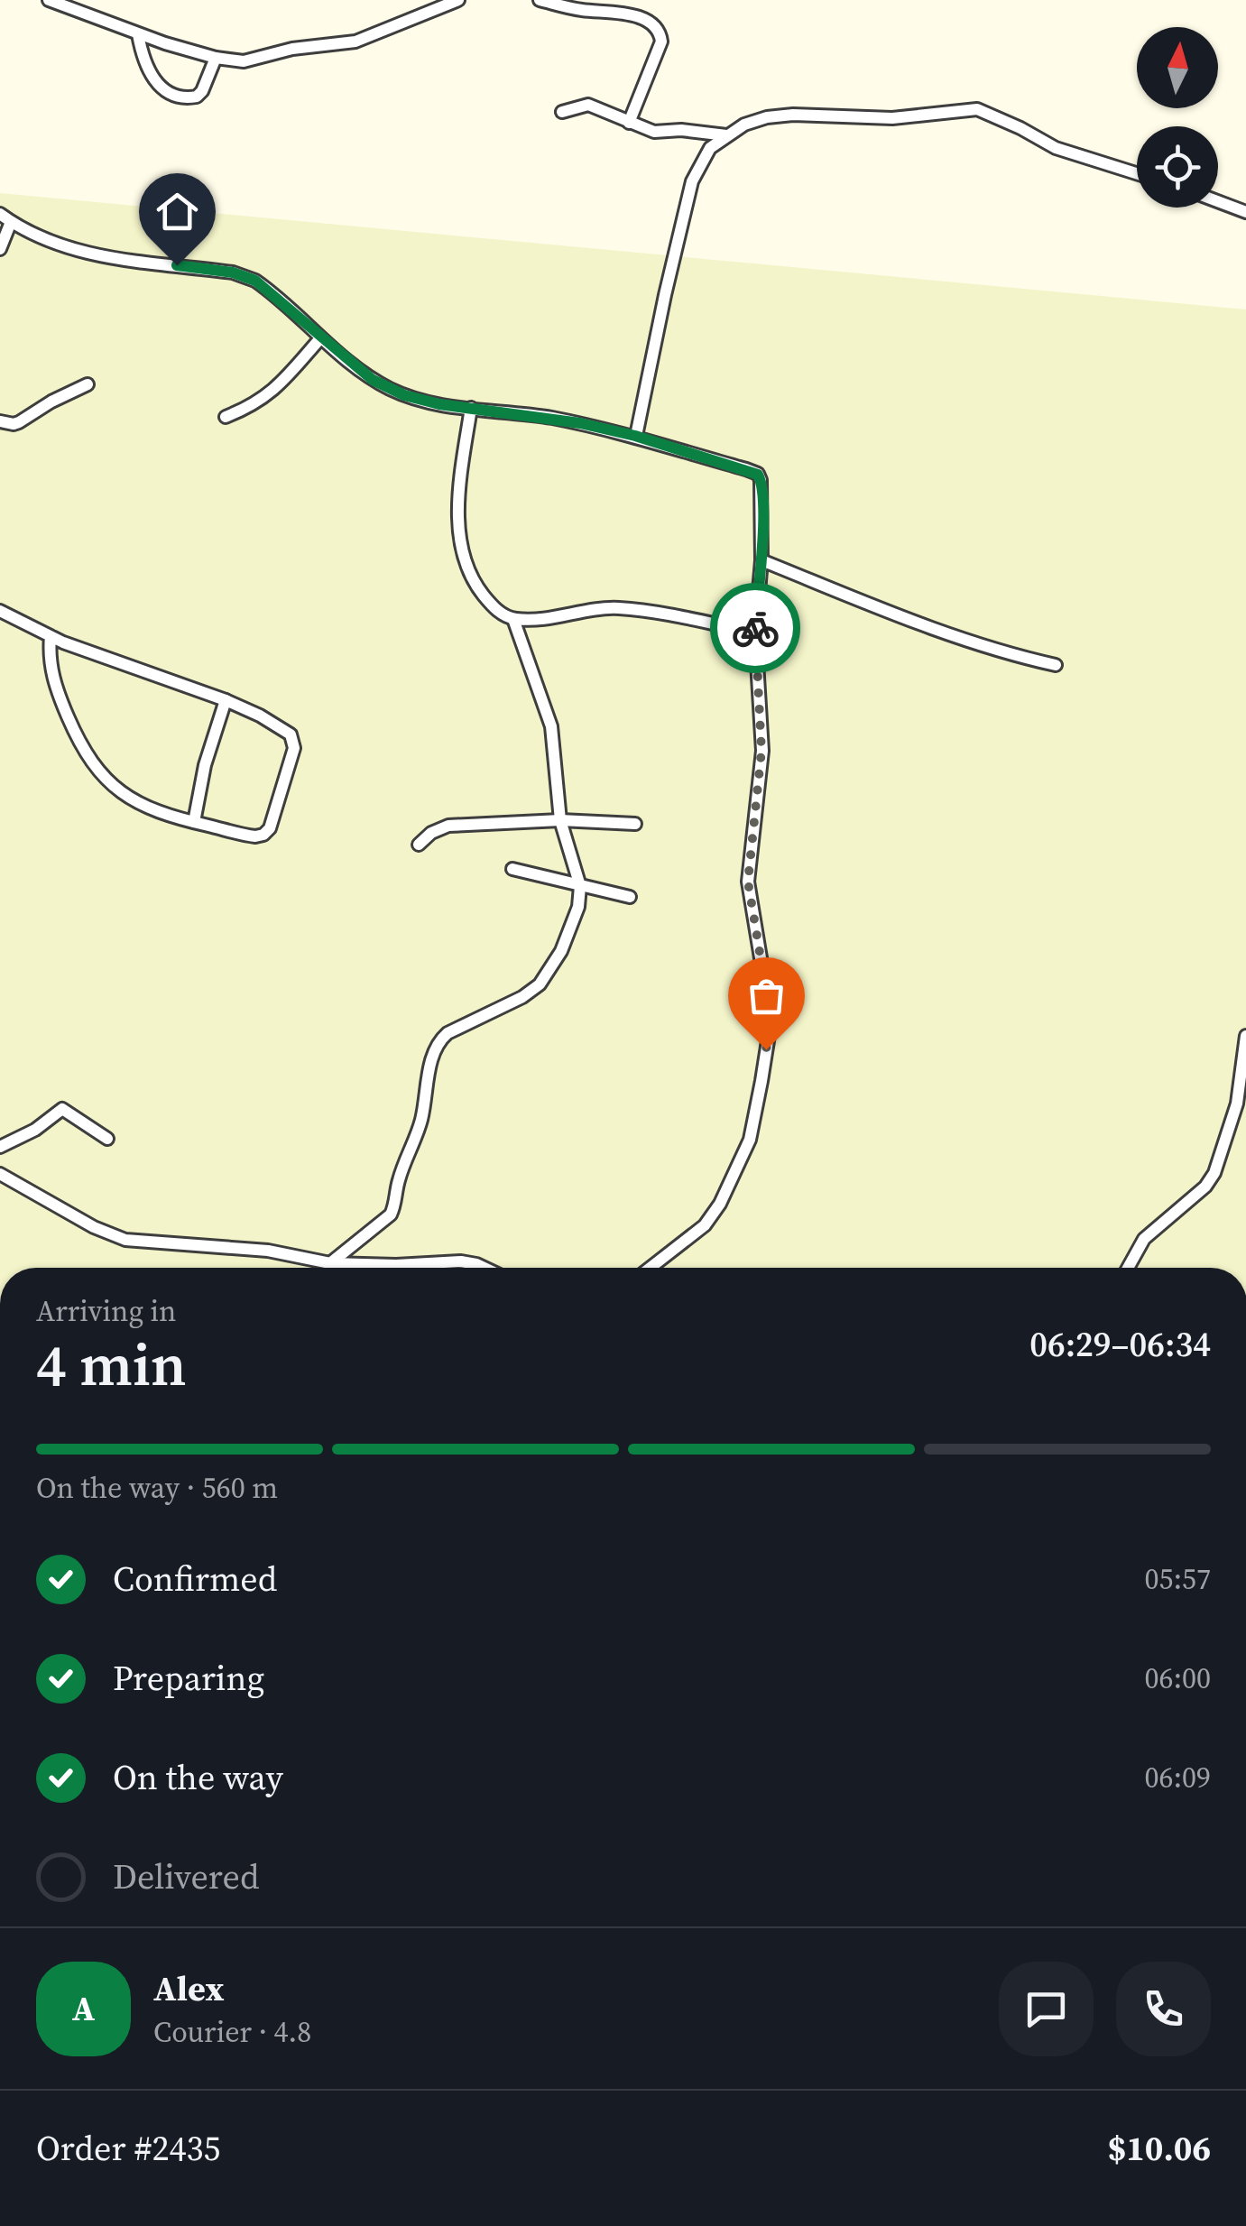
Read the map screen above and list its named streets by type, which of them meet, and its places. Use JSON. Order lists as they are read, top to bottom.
{
  "north": "top",
  "page": {
    "heading": ["4 min", "Arriving in", "06:29–06:34"],
    "panel": [
      "Alex",
      "Courier · 4.8",
      "Order #2435",
      "$10.06"
    ],
    "bar": "On the way · 560 m",
    "list": [
      ["Confirmed", "05:57"],
      ["Preparing", "06:00"],
      ["On the way", "06:09"],
      "Delivered"
    ],
    "round": "A"
  }
}
